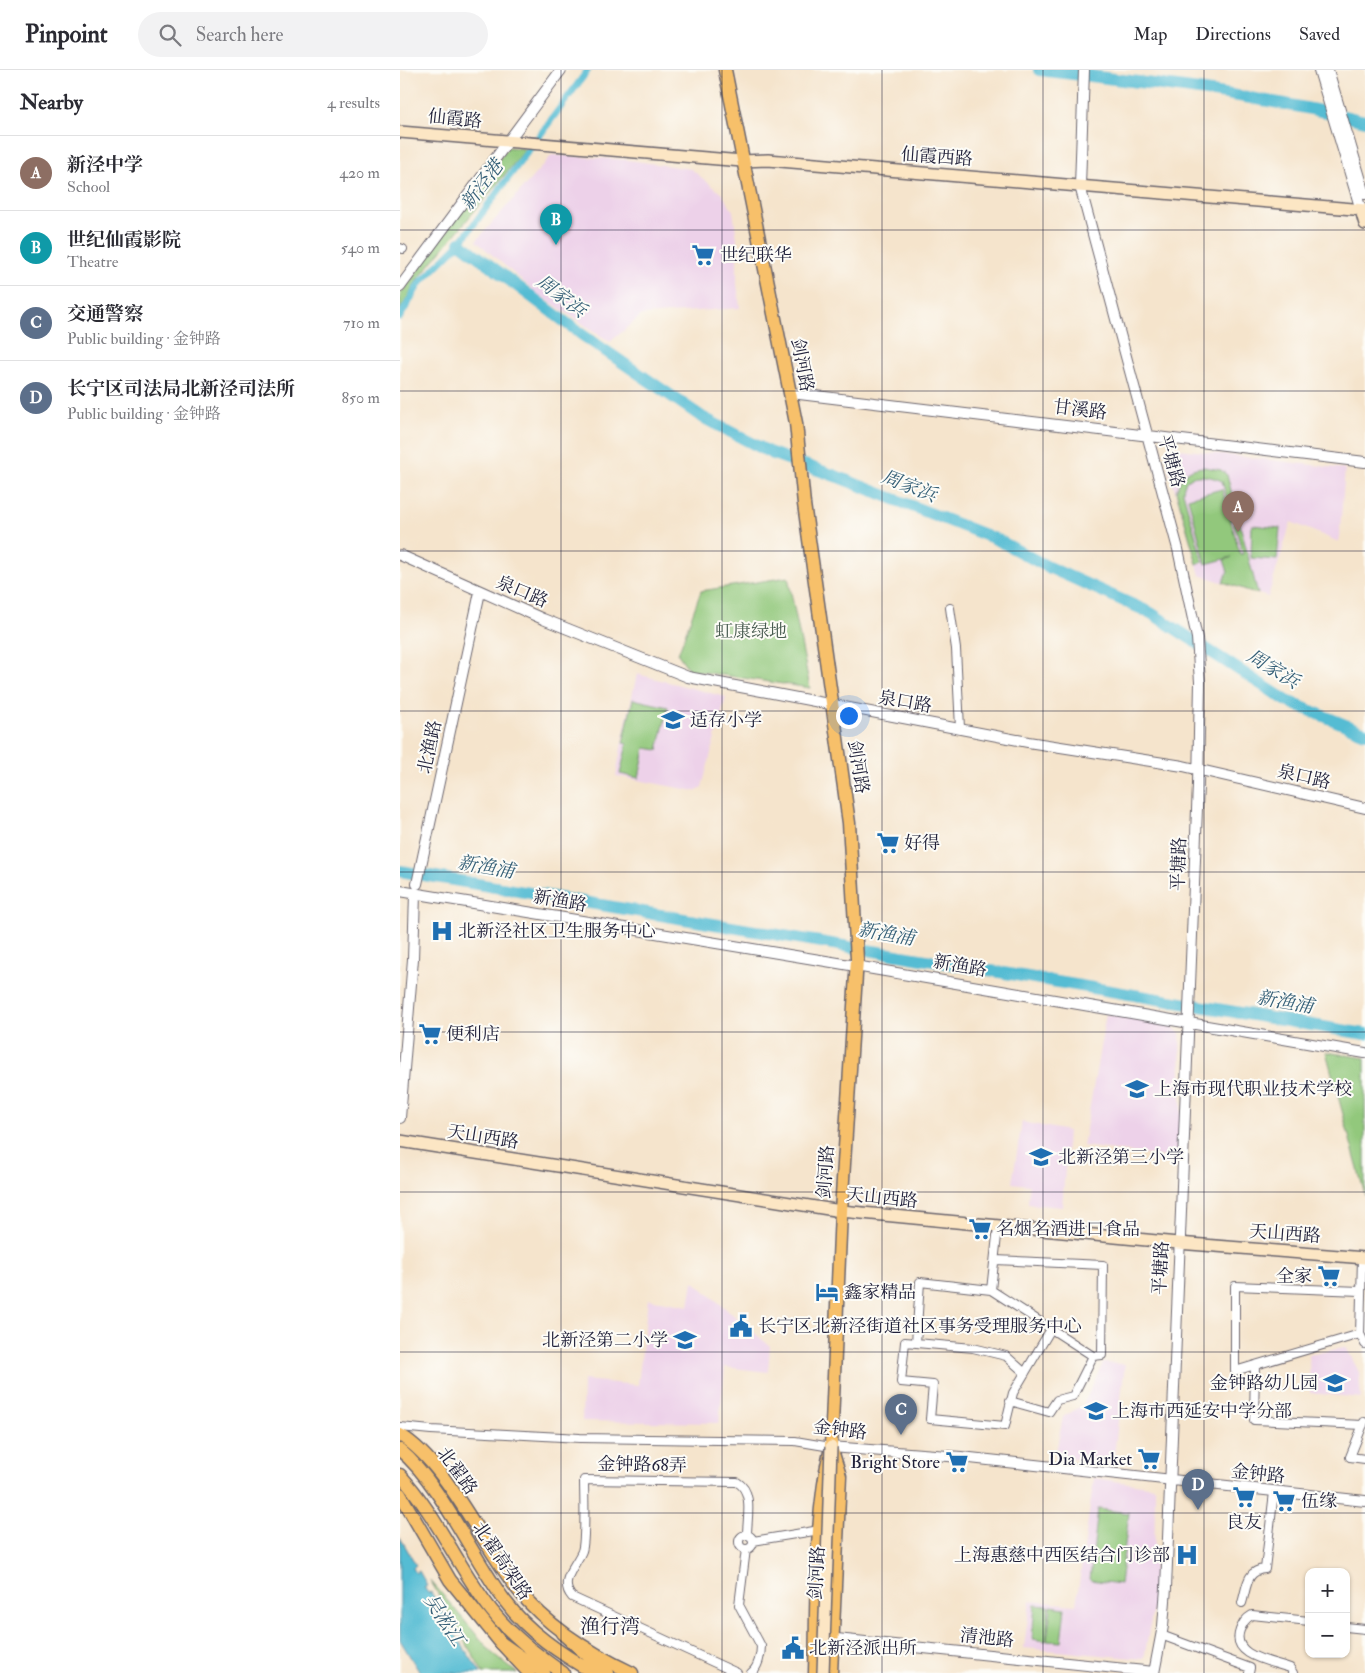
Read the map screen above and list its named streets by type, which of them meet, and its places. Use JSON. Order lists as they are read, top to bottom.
{
  "streets": {
    "main road": [
      "仙霞路",
      "仙霞西路",
      "剑河路",
      "天山西路",
      "北翟路",
      "北翟高架路"
    ],
    "street": [
      "甘溪路",
      "平塘路",
      "泉口路",
      "北渔路",
      "新渔路",
      "金钟路",
      "金钟路68弄",
      "清池路"
    ]
  },
  "crossings": [
    ["仙霞路", "仙霞西路"],
    ["仙霞西路", "剑河路"],
    ["仙霞西路", "平塘路"],
    ["剑河路", "甘溪路"],
    ["剑河路", "泉口路"],
    ["剑河路", "新渔路"],
    ["剑河路", "天山西路"],
    ["剑河路", "金钟路"],
    ["剑河路", "清池路"],
    ["甘溪路", "平塘路"],
    ["平塘路", "泉口路"],
    ["平塘路", "新渔路"],
    ["平塘路", "天山西路"],
    ["平塘路", "金钟路"],
    ["平塘路", "清池路"],
    ["泉口路", "北渔路"],
    ["北渔路", "新渔路"]
  ],
  "districts": ["渔行湾"],
  "water": [
    "新泾港",
    "周家浜",
    "新渔浦",
    "吴淞江"
  ],
  "parks": ["虹康绿地"],
  "places": {
    "supermarket": [
      "世纪联华",
      "好得",
      "便利店",
      "名烟名酒进口食品",
      "全家",
      "Dia Market",
      "Bright Store",
      "良友",
      "伍缘"
    ],
    "school or university": [
      "适存小学",
      "上海市现代职业技术学校",
      "北新泾第三小学",
      "北新泾第二小学",
      "金钟路幼儿园",
      "上海市西延安中学分部"
    ],
    "hospital": ["北新泾社区卫生服务中心", "上海惠慈中西医结合门诊部"],
    "hotel": ["鑫家精品"],
    "public building": ["长宁区北新泾街道社区事务受理服务中心", "北新泾派出所"]
  },
  "page": {
    "header": "Pinpoint",
    "search": "Search here",
    "nav": ["Map", "Directions", "Saved"],
    "heading": ["Nearby", "4 results"],
    "list": [
      {
        "mark": "A",
        "name": "新泾中学",
        "note": "School",
        "value": "420 m"
      },
      {
        "mark": "B",
        "name": "世纪仙霞影院",
        "note": "Theatre",
        "value": "540 m"
      },
      {
        "mark": "C",
        "name": "交通警察",
        "note": "Public building · 金钟路",
        "value": "710 m"
      },
      {
        "mark": "D",
        "name": "长宁区司法局北新泾司法所",
        "note": "Public building · 金钟路",
        "value": "850 m"
      }
    ],
    "pins": [
      "B",
      "A",
      "C",
      "D"
    ],
    "map_buttons": ["+", "−"]
  }
}
